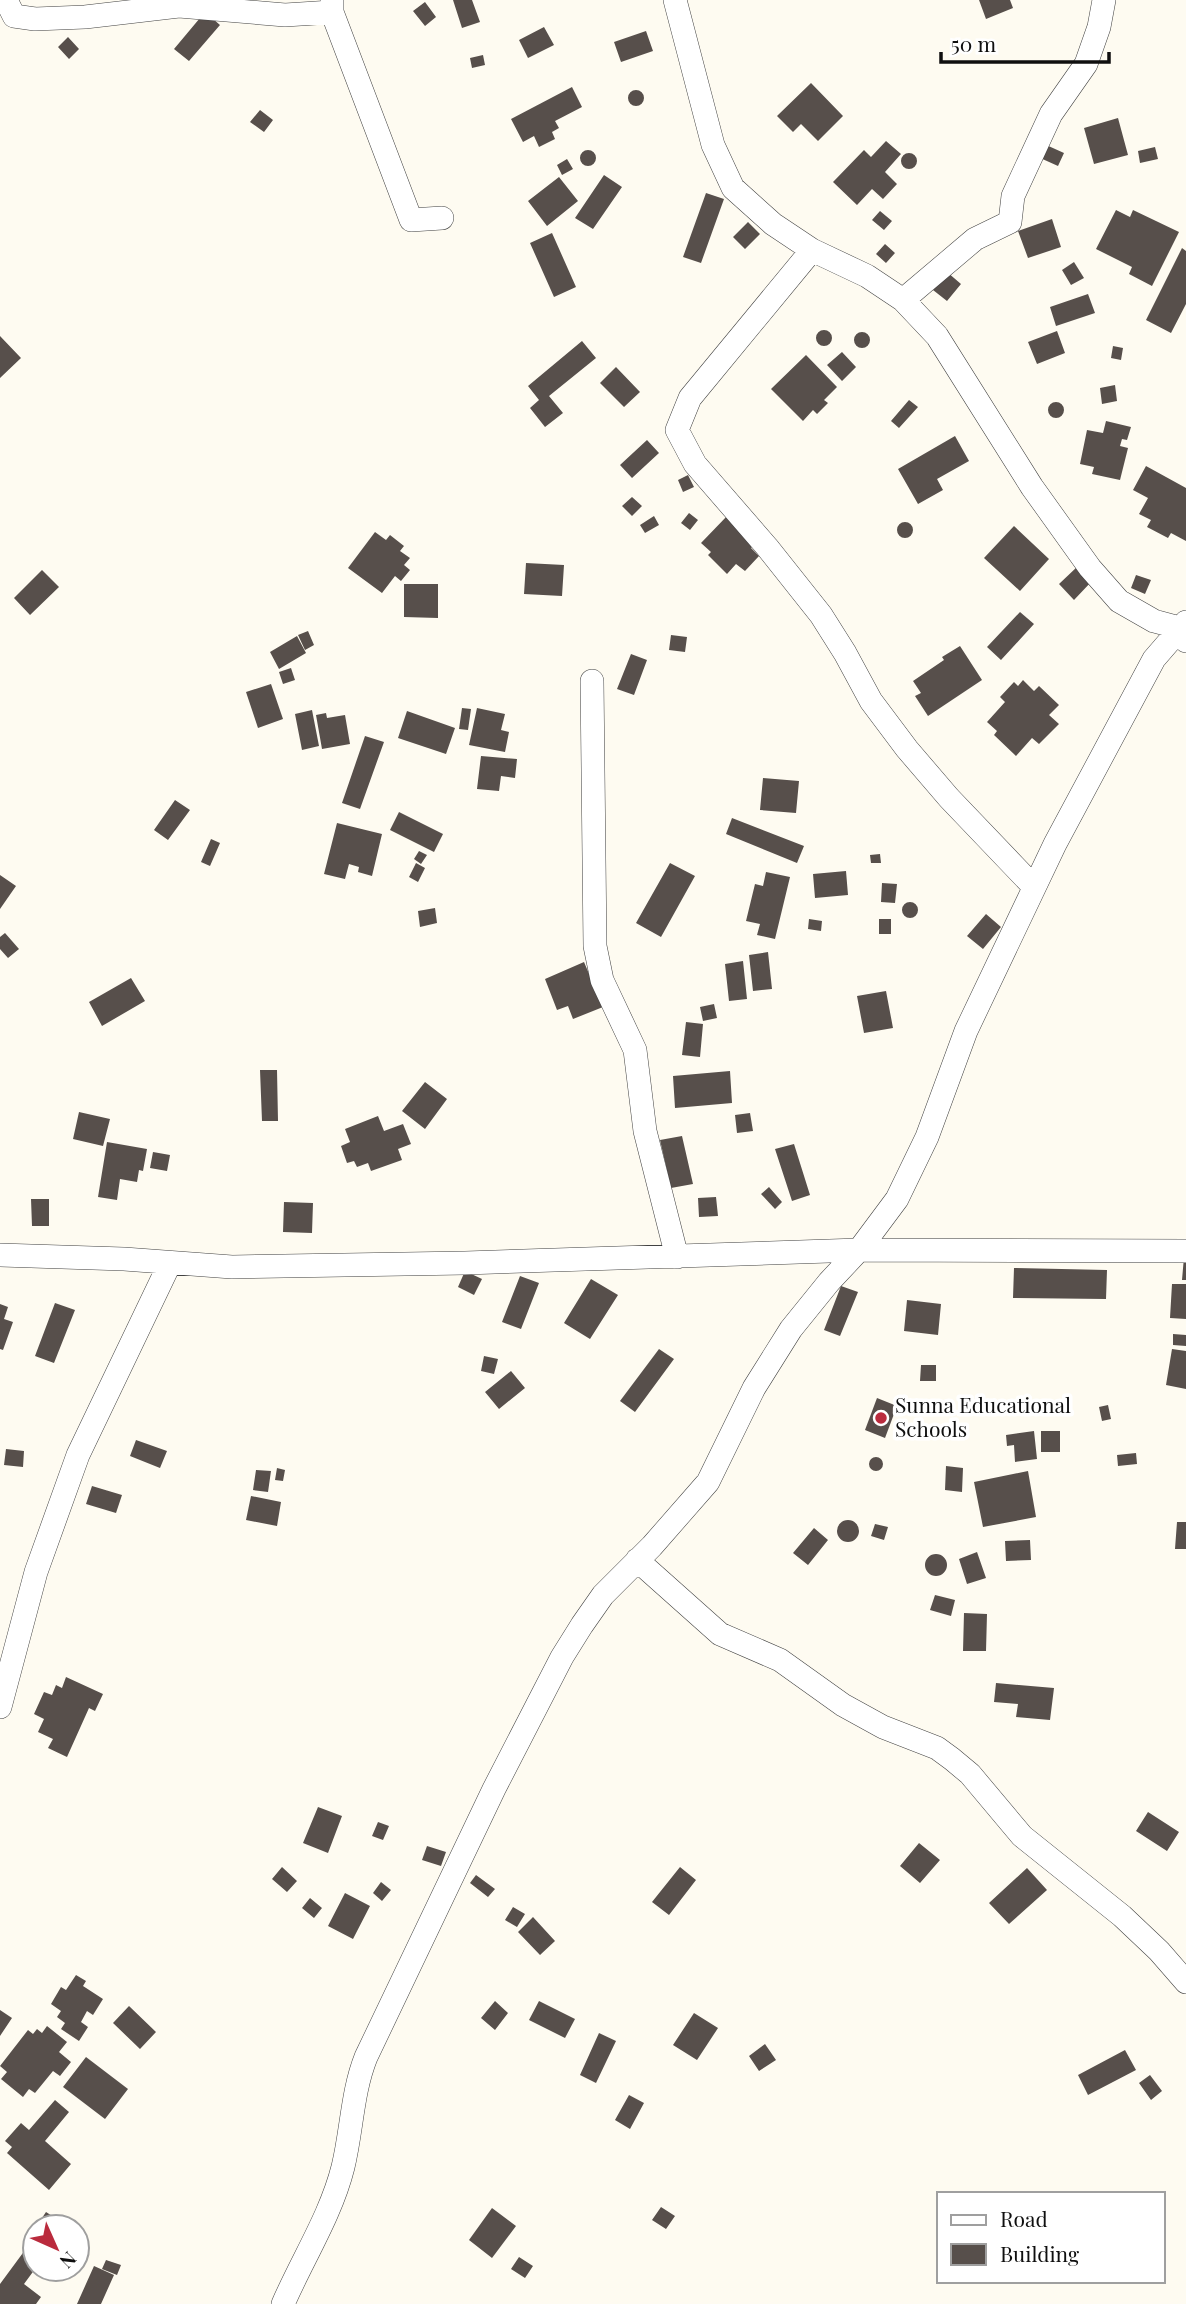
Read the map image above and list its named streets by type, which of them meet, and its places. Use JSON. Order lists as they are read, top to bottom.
{
  "places": ["Sunna Educational Schools"],
  "legend": ["Road", "Building"],
  "scale_bar": "50 m",
  "north": "bottom right"
}
